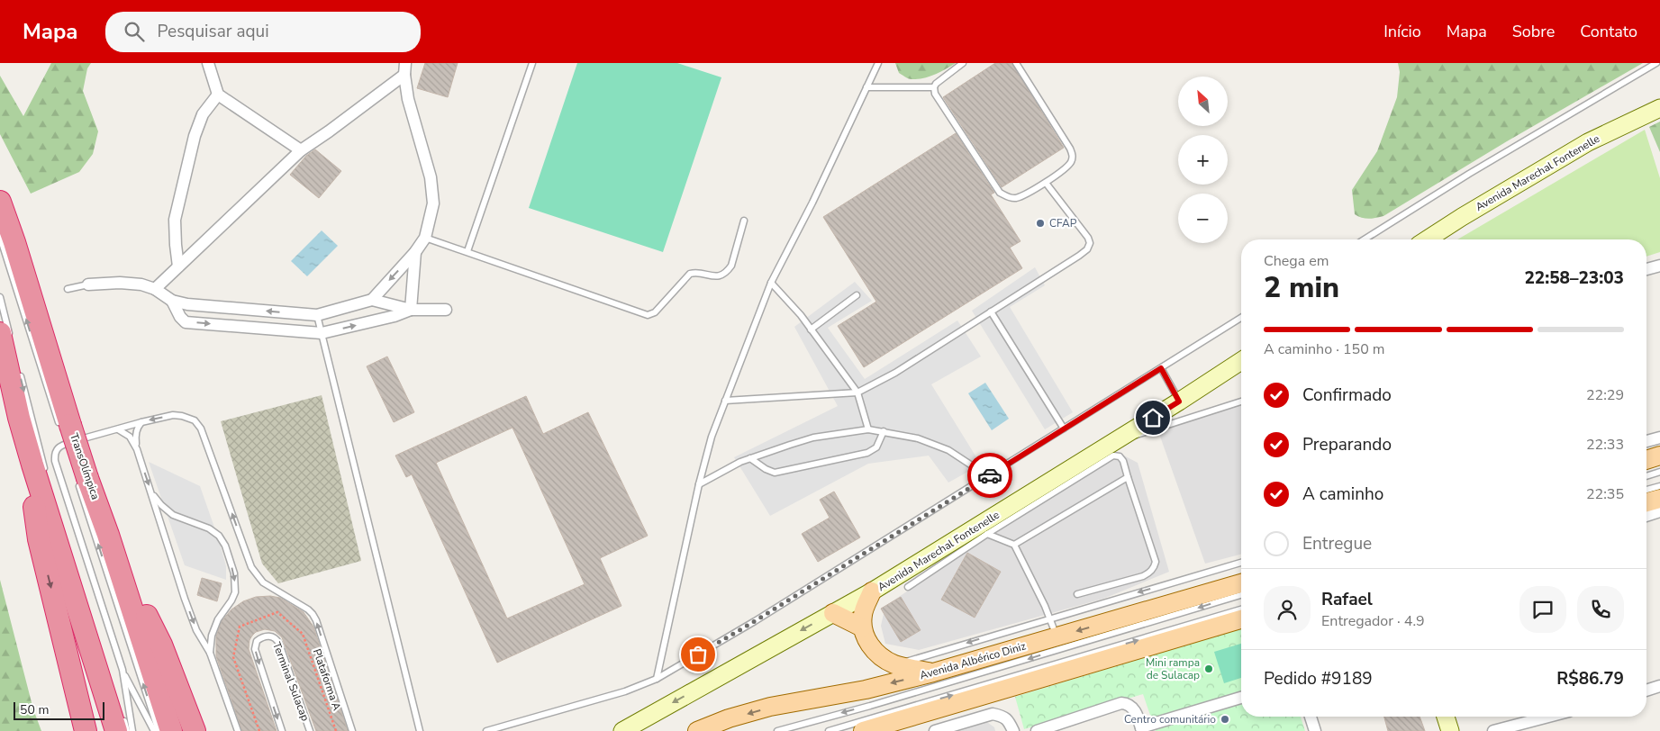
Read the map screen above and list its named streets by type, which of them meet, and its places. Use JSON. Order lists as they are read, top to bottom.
{
  "streets": {
    "highway": ["TransOlímpica"],
    "main road": ["Avenida Marechal Fontenelle", "Avenida Albérico Diniz"],
    "lane": ["Terminal Sulacap"],
    "path": ["Plataforma A"]
  },
  "places": ["CFAP", "Mini rampa de Sulacap", "Centro comunitário"],
  "scale_bar": "50 m",
  "north": "top left",
  "page": {
    "header": "Mapa",
    "search": "Pesquisar aqui",
    "nav": [
      "Início",
      "Mapa",
      "Sobre",
      "Contato"
    ],
    "map_buttons": ["+", "−"],
    "heading": ["2 min", "Chega em", "22:58–23:03"],
    "panel": [
      "Rafael",
      "Entregador · 4.9",
      "Pedido #9189",
      "R$86.79"
    ],
    "bar": "A caminho · 150 m",
    "list": [
      ["Confirmado", "22:29"],
      ["Preparando", "22:33"],
      ["A caminho", "22:35"],
      "Entregue"
    ],
    "scale": "50 m"
  }
}
